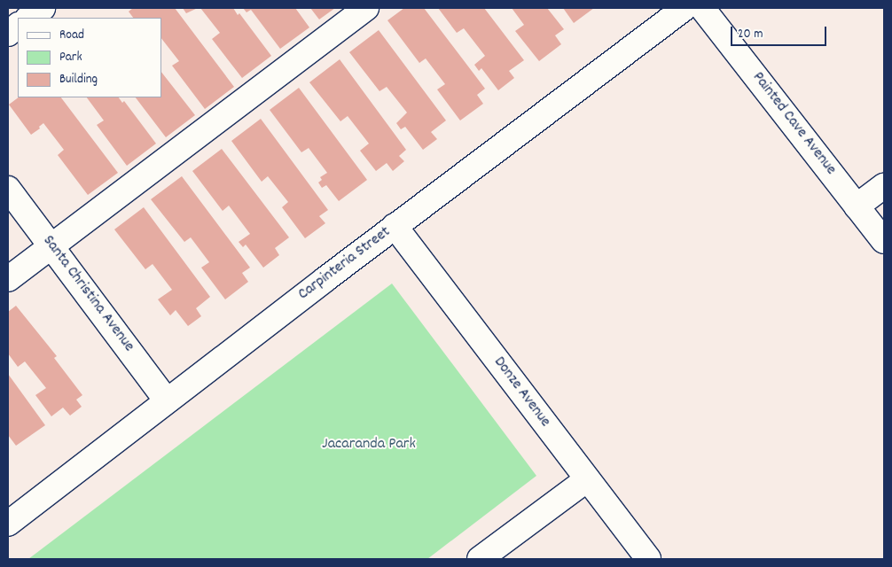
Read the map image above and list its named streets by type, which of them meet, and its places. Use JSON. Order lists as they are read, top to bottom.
{
  "streets": {
    "street": [
      "Painted Cave Avenue",
      "Carpinteria Street",
      "Santa Christina Avenue",
      "Donze Avenue"
    ]
  },
  "crossings": [
    ["Carpinteria Street", "Santa Christina Avenue"],
    ["Carpinteria Street", "Donze Avenue"]
  ],
  "parks": ["Jacaranda Park"],
  "legend": ["Road", "Park", "Building"],
  "scale_bar": "20 m"
}
